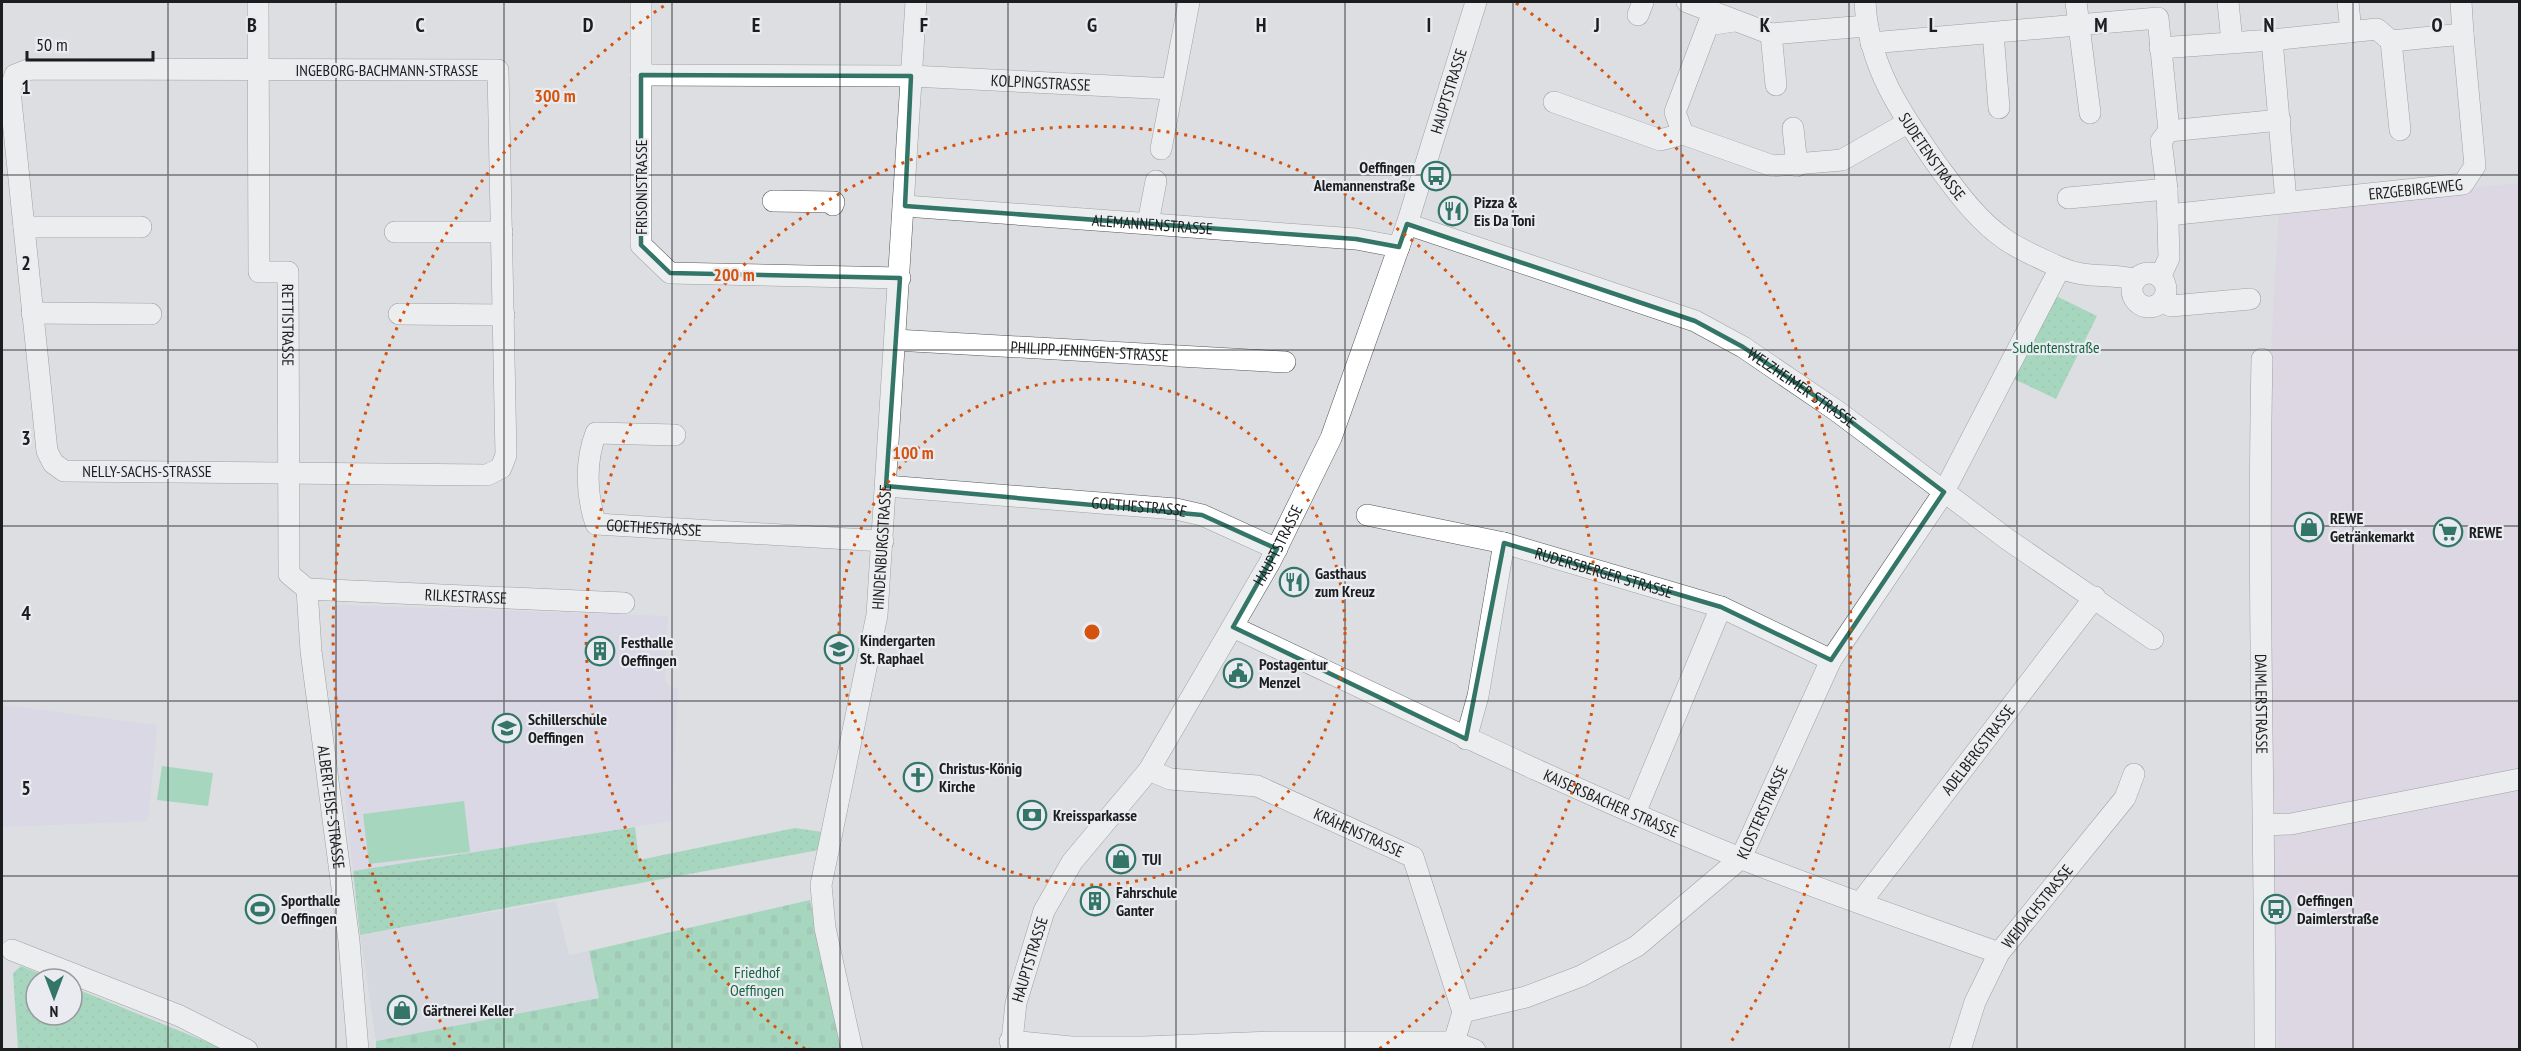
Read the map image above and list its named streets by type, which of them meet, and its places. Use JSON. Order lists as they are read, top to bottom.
{
  "streets": {
    "street": [
      "INGEBORG-BACHMANN-STRASSE",
      "KOLPINGSTRASSE",
      "HAUPTSTRASSE",
      "SUDETENSTRASSE",
      "ERZGEBIRGEWEG",
      "FRISONISTRASSE",
      "ALEMANNENSTRASSE",
      "RETTISTRASSE",
      "PHILIPP-JENINGEN-STRASSE",
      "WELZHEIMER STRASSE",
      "NELLY-SACHS-STRASSE",
      "GOETHESTRASSE",
      "HINDENBURGSTRASSE",
      "RUDERSBERGER STRASSE",
      "RILKESTRASSE",
      "DAIMLERSTRASSE",
      "ADELBERGSTRASSE",
      "KAISERSBACHER STRASSE",
      "ALBERT-EISE-STRASSE",
      "KLOSTERSTRASSE",
      "KRÄHENSTRASSE",
      "WEIDACHSTRASSE"
    ]
  },
  "crossings": [
    ["INGEBORG-BACHMANN-STRASSE", "RETTISTRASSE"],
    ["INGEBORG-BACHMANN-STRASSE", "NELLY-SACHS-STRASSE"],
    ["KOLPINGSTRASSE", "HINDENBURGSTRASSE"],
    ["HAUPTSTRASSE", "ALEMANNENSTRASSE"],
    ["HAUPTSTRASSE", "WELZHEIMER STRASSE"],
    ["HAUPTSTRASSE", "GOETHESTRASSE"],
    ["HAUPTSTRASSE", "KAISERSBACHER STRASSE"],
    ["HAUPTSTRASSE", "KRÄHENSTRASSE"],
    ["FRISONISTRASSE", "HINDENBURGSTRASSE"],
    ["ALEMANNENSTRASSE", "HINDENBURGSTRASSE"],
    ["RETTISTRASSE", "NELLY-SACHS-STRASSE"],
    ["RETTISTRASSE", "RILKESTRASSE"],
    ["RETTISTRASSE", "ALBERT-EISE-STRASSE"],
    ["PHILIPP-JENINGEN-STRASSE", "HINDENBURGSTRASSE"],
    ["WELZHEIMER STRASSE", "ADELBERGSTRASSE"],
    ["WELZHEIMER STRASSE", "KLOSTERSTRASSE"],
    ["GOETHESTRASSE", "HINDENBURGSTRASSE"],
    ["RUDERSBERGER STRASSE", "KLOSTERSTRASSE"],
    ["RILKESTRASSE", "ALBERT-EISE-STRASSE"],
    ["ADELBERGSTRASSE", "KAISERSBACHER STRASSE"],
    ["KAISERSBACHER STRASSE", "KLOSTERSTRASSE"],
    ["KAISERSBACHER STRASSE", "WEIDACHSTRASSE"],
    ["KLOSTERSTRASSE", "KRÄHENSTRASSE"]
  ],
  "parks": ["Sudentenstraße", "Friedhof Oeffingen"],
  "places": {
    "bus stop": ["Oeffingen Alemannenstraße", "Oeffingen Daimlerstraße"],
    "restaurant": ["Pizza & Eis Da Toni", "Gasthaus zum Kreuz"],
    "shop": ["REWE Getränkemarkt", "TUI", "Gärtnerei Keller"],
    "supermarket": ["REWE"],
    "school or university": ["Kindergarten St. Raphael", "Schillerschule Oeffingen"],
    "building": ["Festhalle Oeffingen", "Fahrschule Ganter"],
    "public building": ["Postagentur Menzel"],
    "church": ["Christus-König Kirche"],
    "bank": ["Kreissparkasse"],
    "sports": ["Sporthalle Oeffingen"]
  },
  "scale_bar": "50 m",
  "north": "bottom",
  "grid": {
    "columns": [
      "B",
      "C",
      "D",
      "E",
      "F",
      "G",
      "H",
      "I",
      "J",
      "K",
      "L",
      "M",
      "N",
      "O"
    ],
    "rows": [
      "1",
      "2",
      "3",
      "4",
      "5"
    ]
  },
  "rings": ["300 m", "200 m", "100 m"]
}
